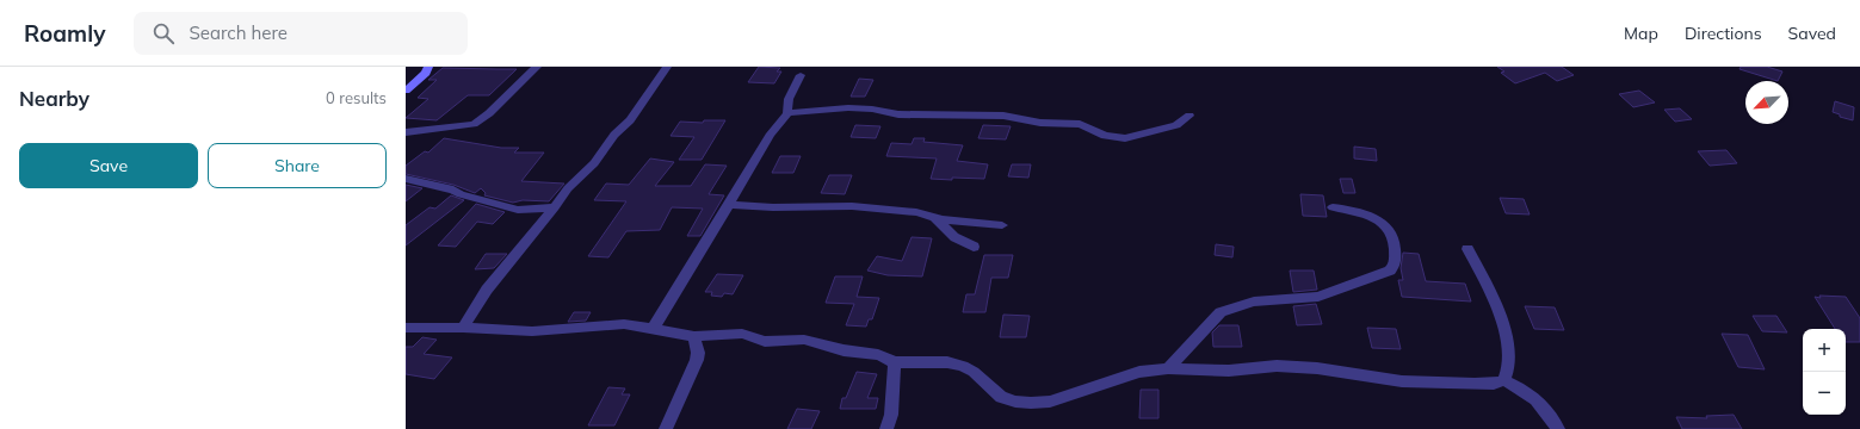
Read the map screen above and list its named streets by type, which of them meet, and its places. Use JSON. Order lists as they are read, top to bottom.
{
  "north": "bottom left",
  "page": {
    "header": "Roamly",
    "search": "Search here",
    "nav": ["Map", "Directions", "Saved"],
    "heading": ["Nearby", "0 results"],
    "buttons": ["Save", "Share"],
    "map_buttons": ["+", "−"]
  }
}
